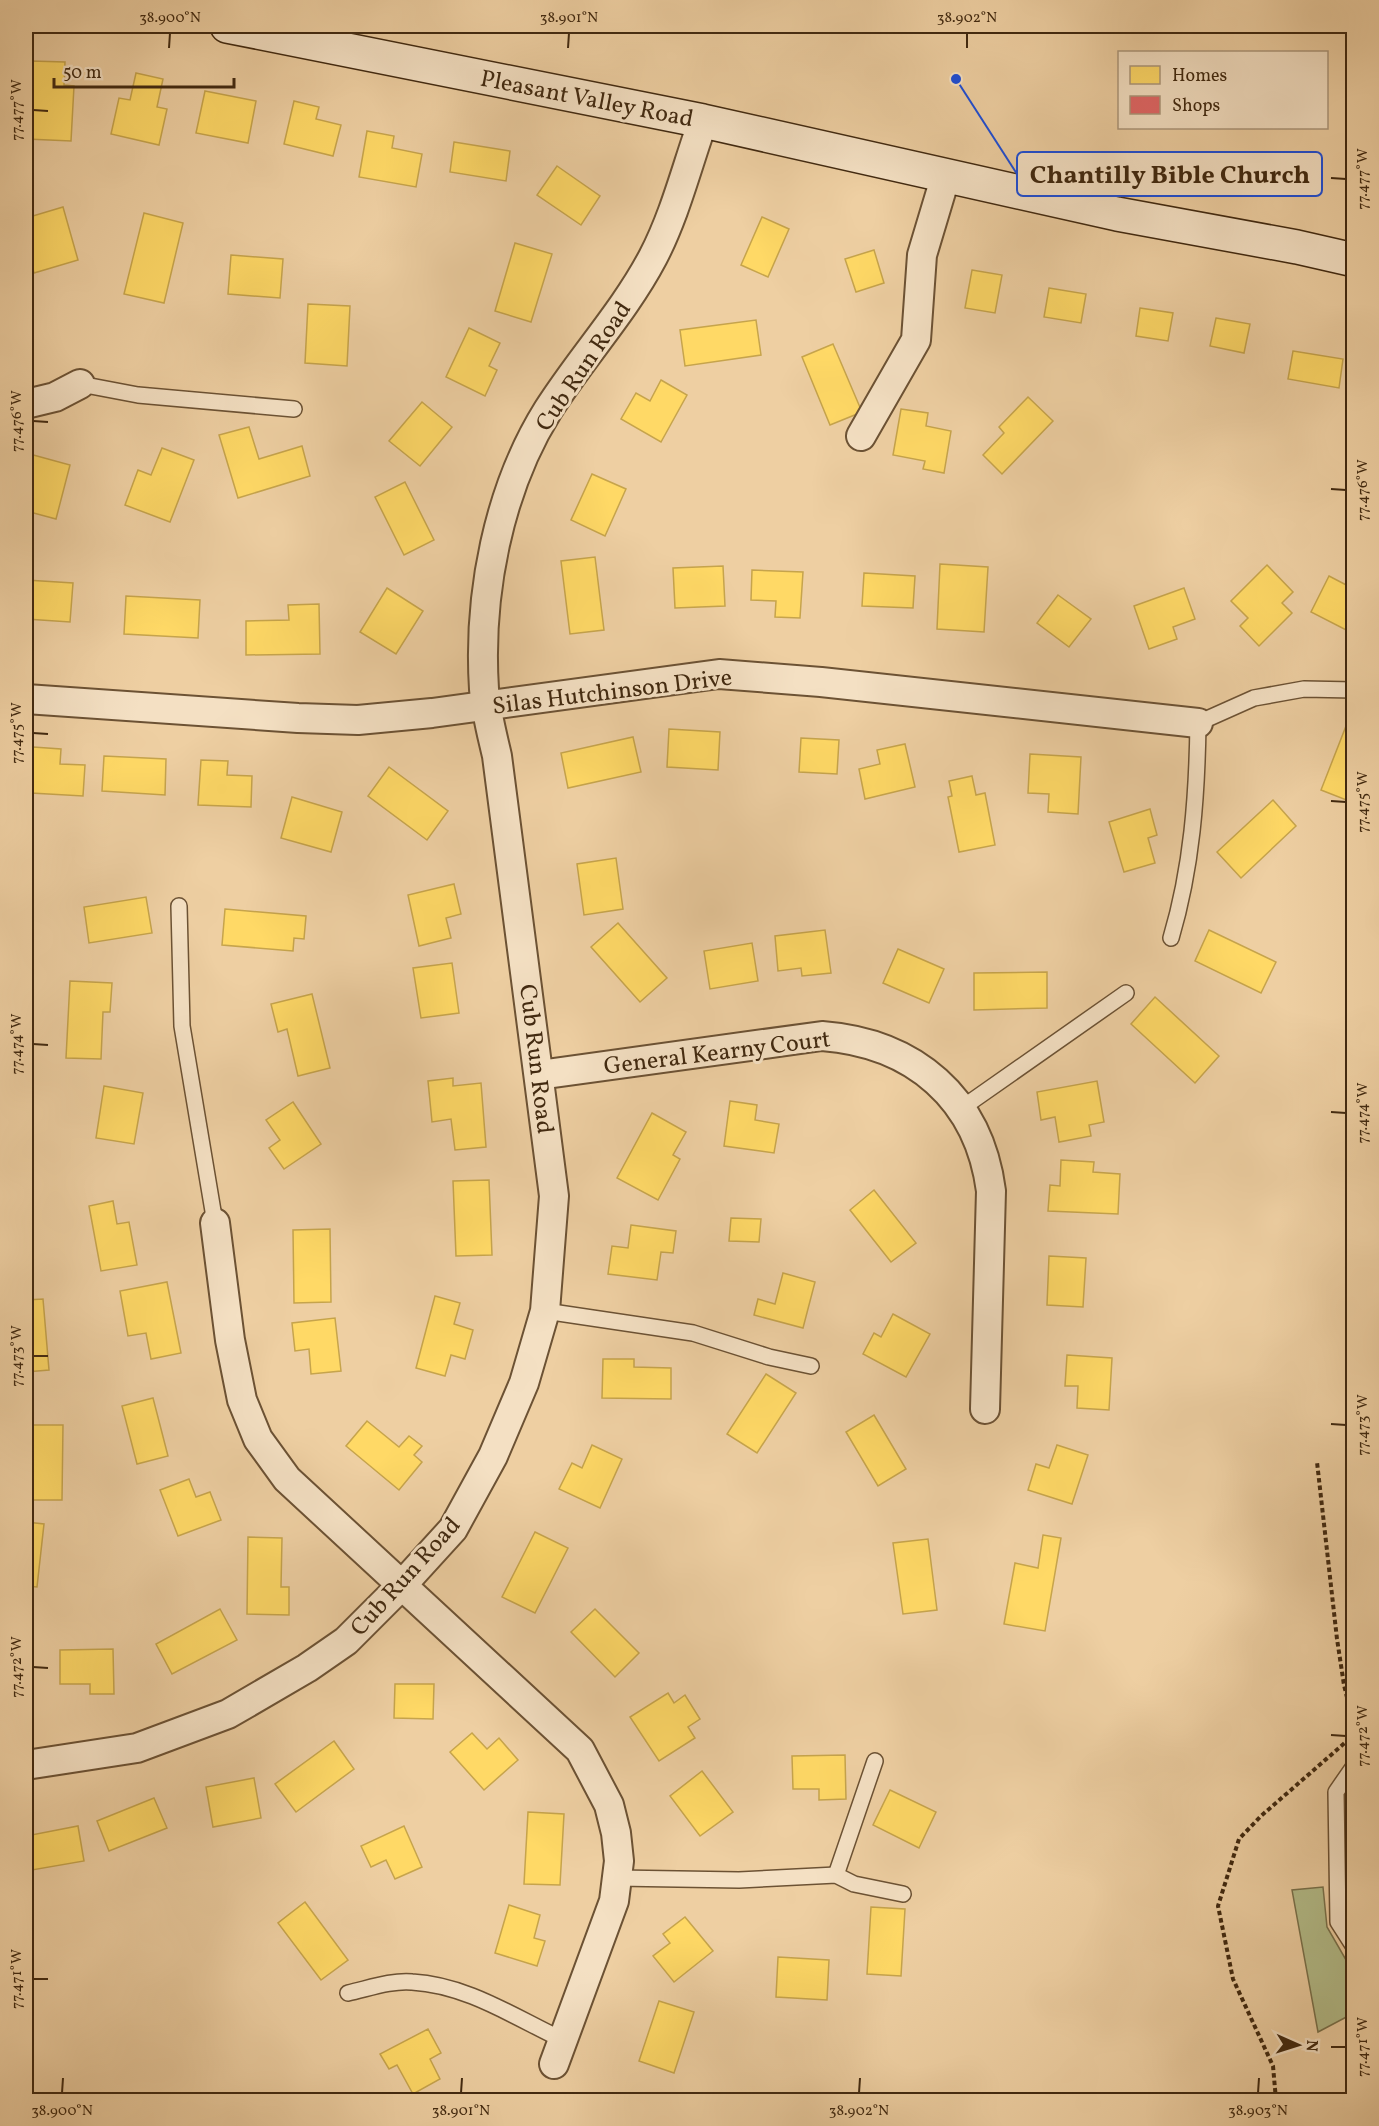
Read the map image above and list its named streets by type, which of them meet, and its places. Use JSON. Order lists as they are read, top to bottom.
{
  "streets": {
    "main road": ["Pleasant Valley Road"],
    "street": ["Cub Run Road", "Silas Hutchinson Drive", "General Kearny Court"]
  },
  "crossings": [
    ["Pleasant Valley Road", "Cub Run Road"],
    ["Cub Run Road", "Silas Hutchinson Drive"],
    ["Cub Run Road", "General Kearny Court"]
  ],
  "places": ["Chantilly Bible Church"],
  "legend": ["Homes", "Shops"],
  "scale_bar": "50 m",
  "north": "right",
  "coordinates": [
    "38.900°N",
    "38.901°N",
    "38.902°N",
    "77.477°W",
    "77.476°W",
    "77.475°W",
    "77.474°W",
    "77.473°W",
    "77.472°W",
    "77.471°W",
    "38.903°N"
  ]
}
